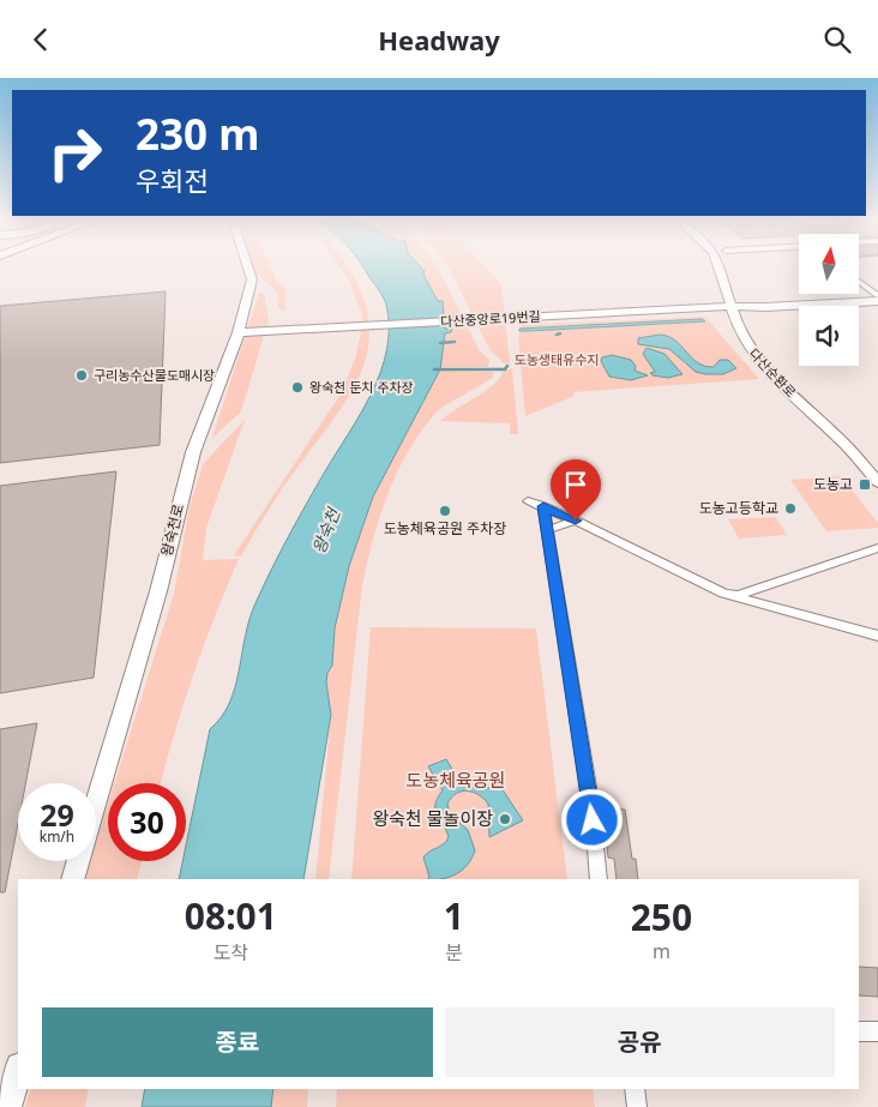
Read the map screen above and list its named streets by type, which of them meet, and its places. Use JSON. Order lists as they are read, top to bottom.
{
  "streets": {
    "street": ["다산중앙로19번길", "다산순환로", "왕숙천로"]
  },
  "crossings": [
    ["다산중앙로19번길", "다산순환로"],
    ["다산중앙로19번길", "왕숙천로"]
  ],
  "water": ["왕숙천"],
  "parks": ["도농생태유수지", "도농체육공원"],
  "places": {
    "other": [
      "구리농수산물도매시장",
      "왕숙천 둔치 주차장",
      "도농고등학교",
      "도농체육공원 주차장",
      "왕숙천 물놀이장"
    ],
    "transit": ["도농고"]
  },
  "north": "top",
  "page": {
    "header": "Headway",
    "turn": ["230 m", "우회전"],
    "speed": "29 km/h",
    "limit": "30",
    "eta": [
      "08:01",
      "도착",
      "1",
      "분",
      "250",
      "m"
    ],
    "buttons": ["종료", "공유"]
  }
}
